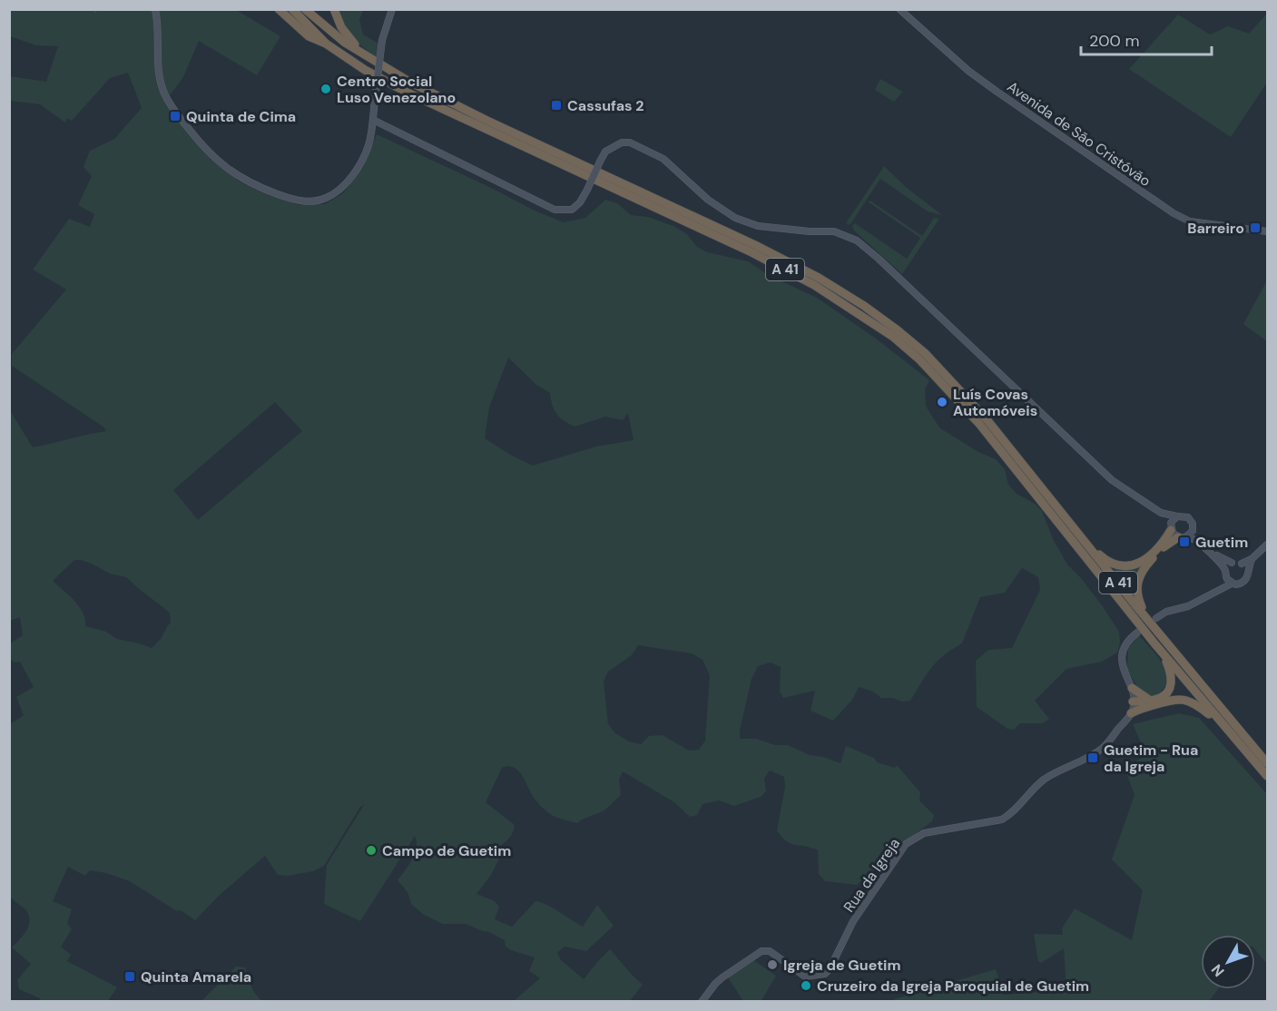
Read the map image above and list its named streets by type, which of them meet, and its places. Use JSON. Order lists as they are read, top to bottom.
{
  "streets": {
    "highway": ["A 41"],
    "main road": ["Avenida de São Cristóvão", "Rua da Igreja"]
  },
  "places": {
    "other": [
      "Centro Social Luso Venezolano",
      "Luís Covas Automóveis",
      "Campo de Guetim",
      "Igreja de Guetim",
      "Cruzeiro da Igreja Paroquial de Guetim"
    ],
    "transit": [
      "Cassufas 2",
      "Quinta de Cima",
      "Barreiro",
      "Guetim",
      "Guetim - Rua da Igreja",
      "Quinta Amarela"
    ]
  },
  "scale_bar": "200 m",
  "north": "bottom left"
}
